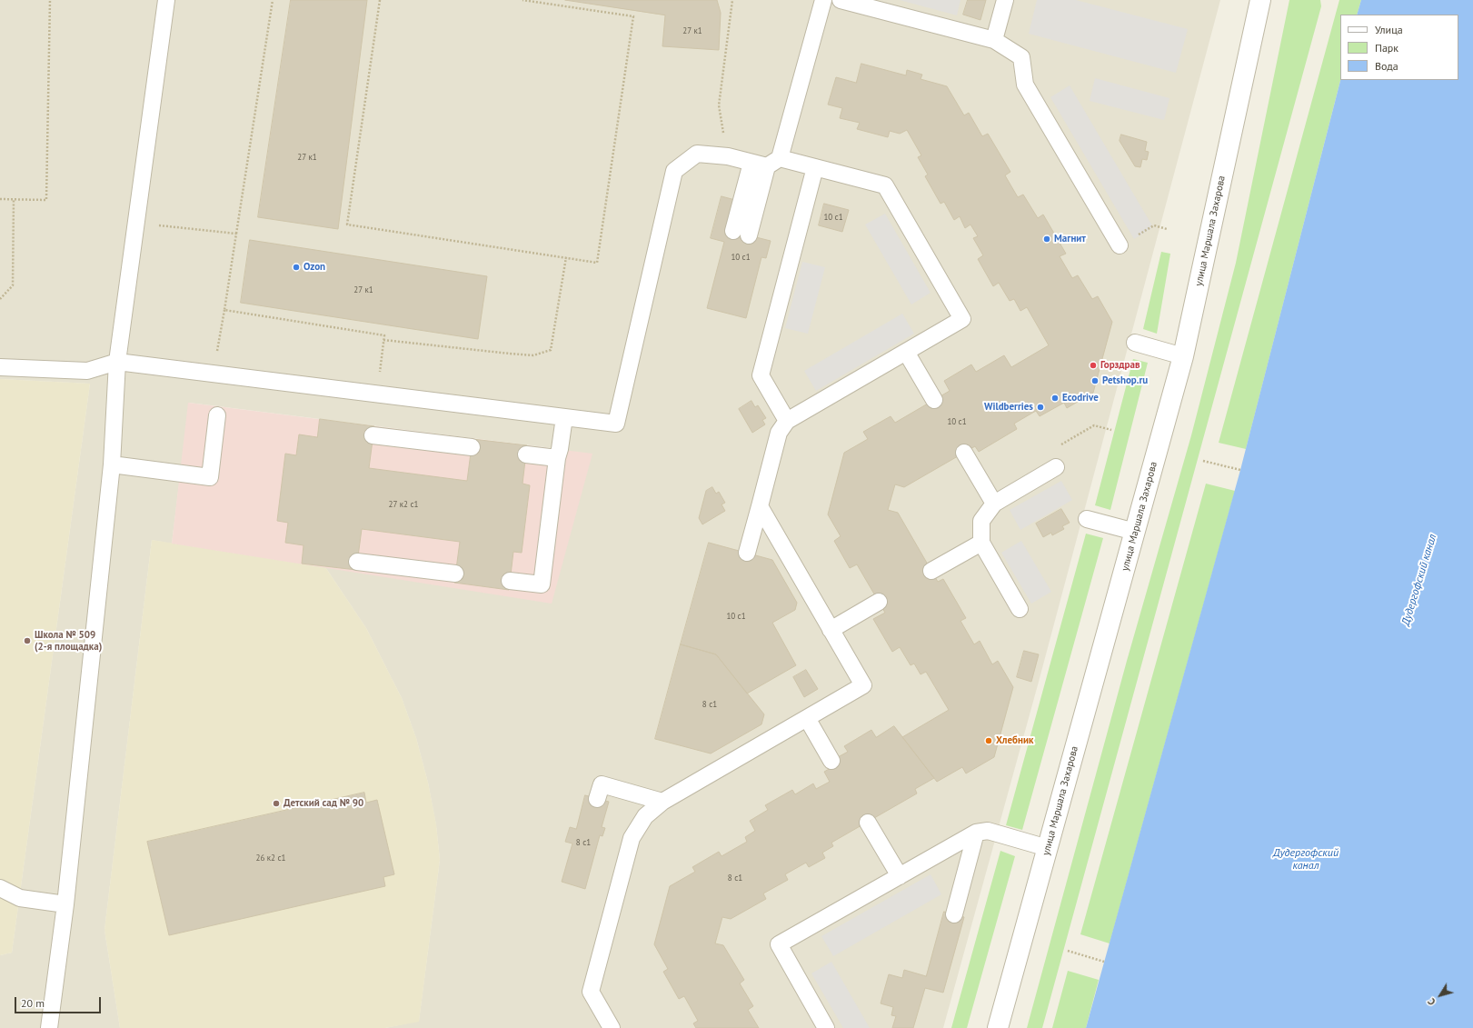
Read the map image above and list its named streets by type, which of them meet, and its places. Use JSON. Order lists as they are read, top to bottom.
{
  "streets": {
    "street": ["улица Маршала Захарова"]
  },
  "water": ["Дудергофский канал"],
  "places": [
    "Магнит",
    "Ozon",
    "Горздрав",
    "Petshop.ru",
    "Ecodrive",
    "Wildberries",
    "Школа № 509 (2-я площадка)",
    "Хлебник",
    "Детский сад № 90"
  ],
  "house_numbers": [
    "27 к1",
    "27 к1",
    "10 с1",
    "10 с1",
    "27 к1",
    "10 с1",
    "27 к2 с1",
    "10 с1",
    "8 с1",
    "8 с1",
    "26 к2 с1",
    "8 с1"
  ],
  "legend": ["Улица", "Парк", "Вода"],
  "scale_bar": "20 m",
  "north": "bottom left"
}
